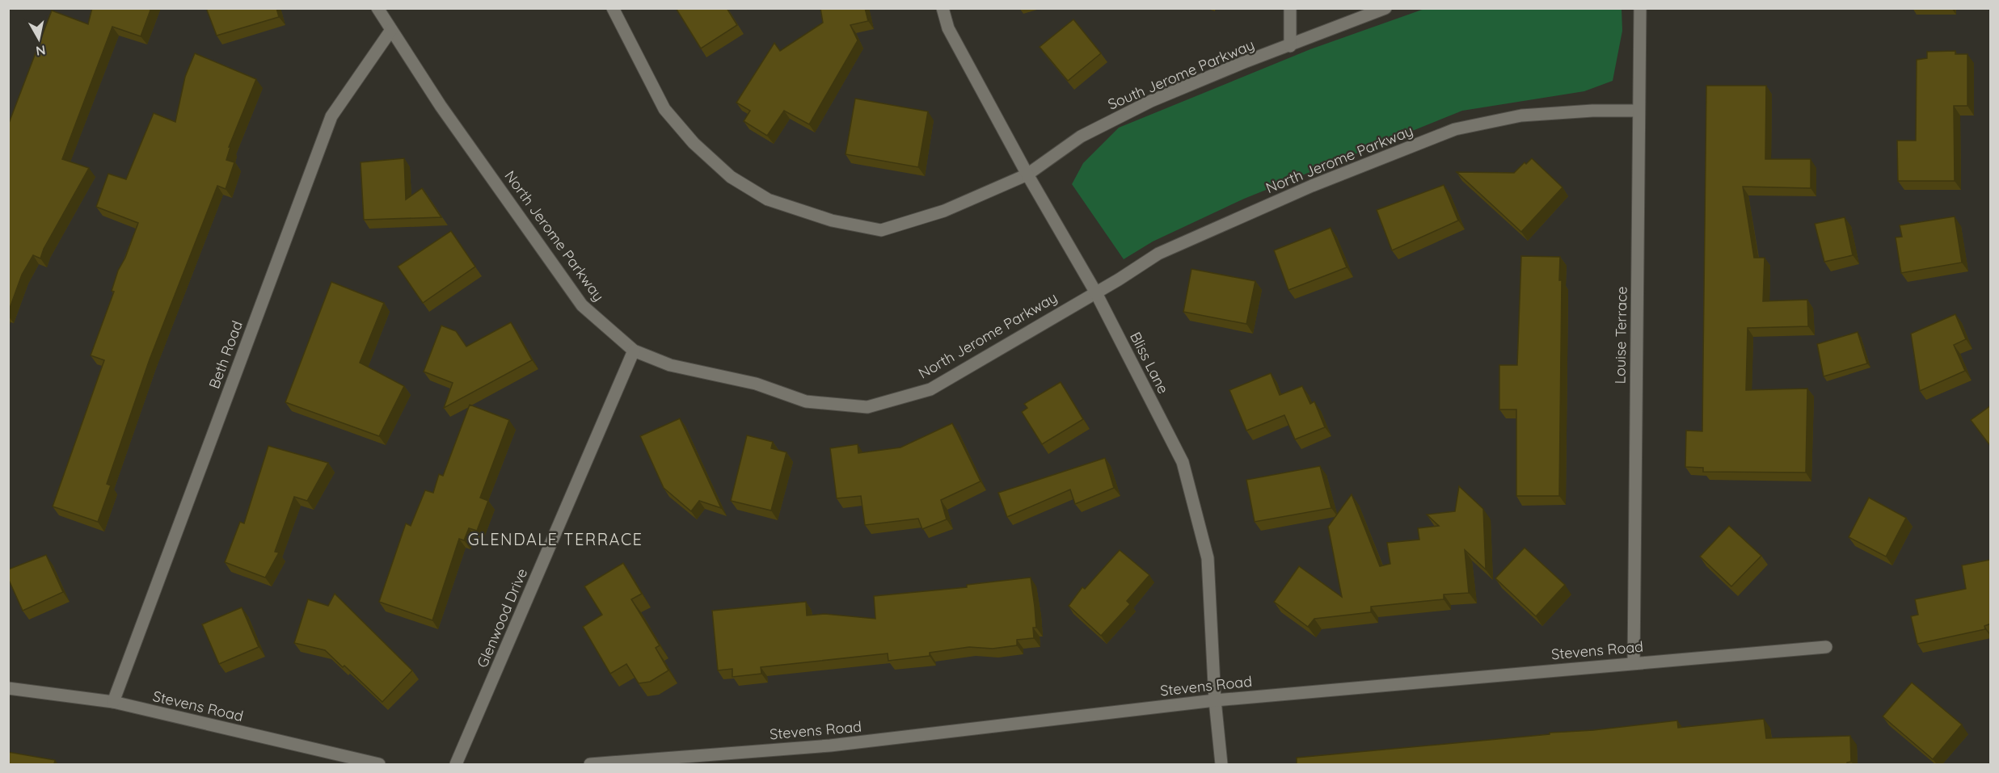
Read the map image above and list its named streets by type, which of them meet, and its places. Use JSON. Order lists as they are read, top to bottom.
{
  "streets": {
    "street": [
      "South Jerome Parkway",
      "North Jerome Parkway",
      "Louise Terrace",
      "Beth Road",
      "Bliss Lane",
      "Glenwood Drive",
      "Stevens Road"
    ]
  },
  "crossings": [
    ["South Jerome Parkway", "Bliss Lane"],
    ["North Jerome Parkway", "Louise Terrace"],
    ["North Jerome Parkway", "Beth Road"],
    ["North Jerome Parkway", "Bliss Lane"],
    ["North Jerome Parkway", "Glenwood Drive"],
    ["Louise Terrace", "Stevens Road"],
    ["Beth Road", "Stevens Road"],
    ["Bliss Lane", "Stevens Road"]
  ],
  "districts": ["GLENDALE TERRACE"],
  "north": "bottom"
}
